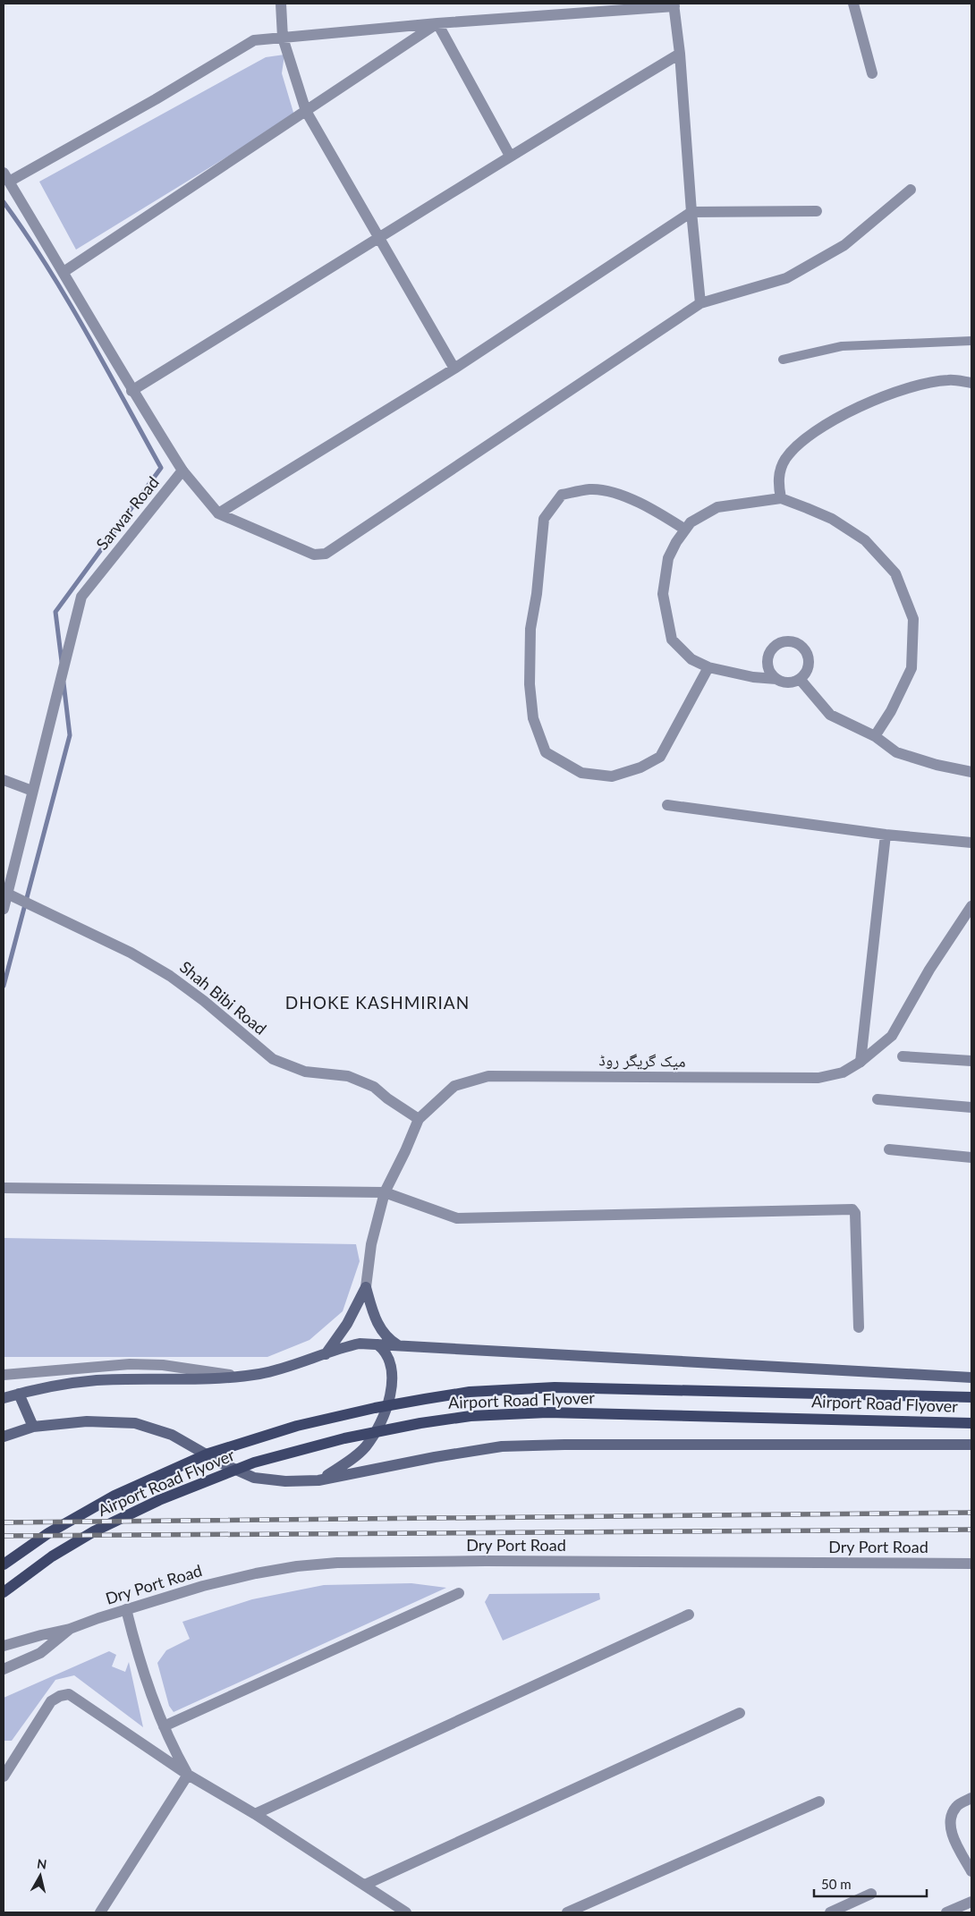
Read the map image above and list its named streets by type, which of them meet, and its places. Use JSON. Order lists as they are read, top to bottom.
{
  "streets": {
    "main road": ["میک گریگر روڈ", "Airport Road Flyover"],
    "street": ["Sarwar Road", "Shah Bibi Road", "Dry Port Road"]
  },
  "crossings": [
    ["Sarwar Road", "Shah Bibi Road"],
    ["Shah Bibi Road", "میک گریگر روڈ"]
  ],
  "districts": ["DHOKE KASHMIRIAN"],
  "scale_bar": "50 m",
  "north": "top"
}
